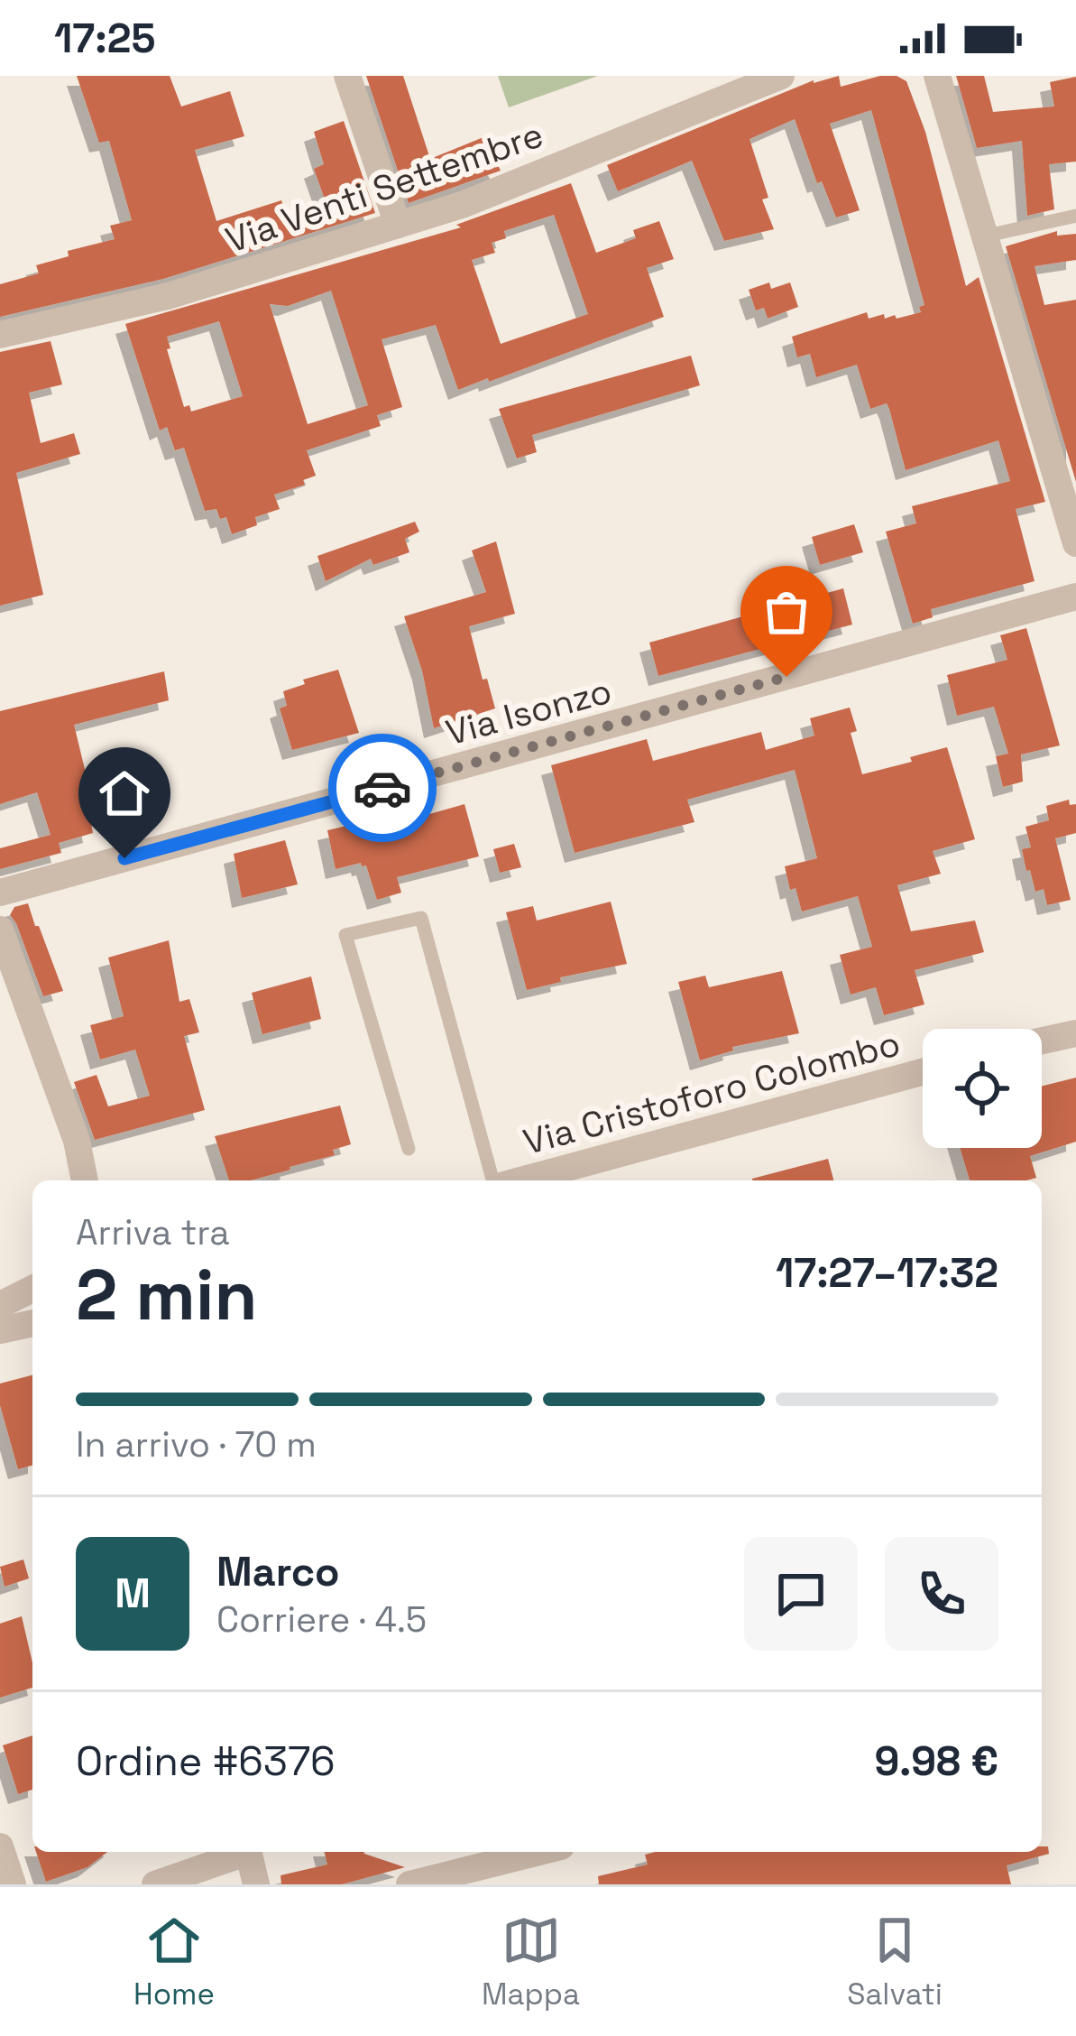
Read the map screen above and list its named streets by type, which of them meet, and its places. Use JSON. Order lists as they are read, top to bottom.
{
  "streets": {
    "street": ["Via Venti Settembre", "Via Isonzo", "Via Cristoforo Colombo"]
  },
  "page": {
    "status": "17:25",
    "heading": ["2 min", "Arriva tra", "17:27–17:32"],
    "panel": [
      "Marco",
      "Corriere · 4.5",
      "Ordine #6376",
      "9.98 €"
    ],
    "bar": "In arrivo · 70 m",
    "round": "M",
    "tabs": ["Home", "Mappa", "Salvati"]
  }
}
